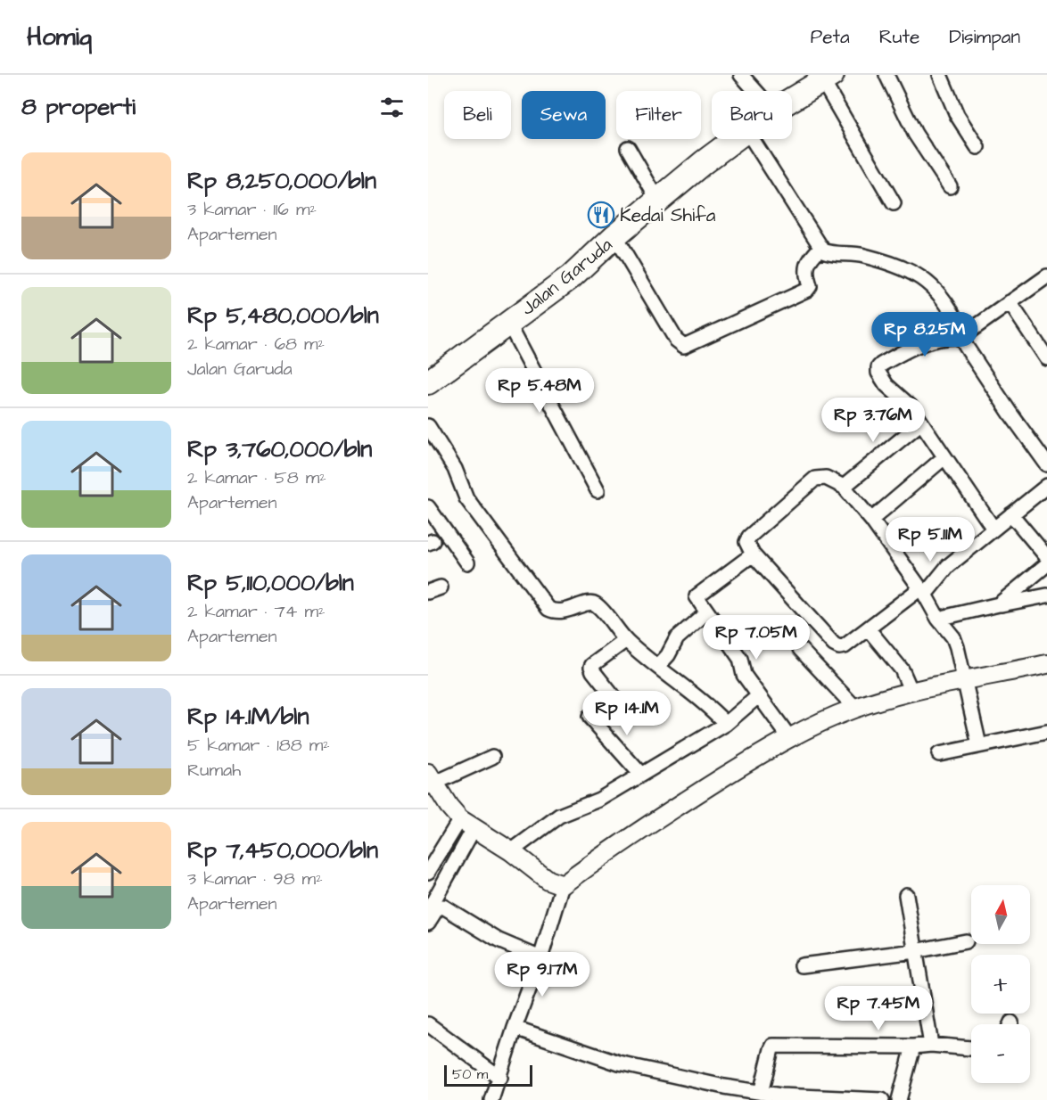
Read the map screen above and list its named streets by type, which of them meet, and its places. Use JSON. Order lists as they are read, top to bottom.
{
  "streets": {
    "highway": ["Jalan Garuda"]
  },
  "places": {
    "restaurant": ["Kedai Shifa"]
  },
  "scale_bar": "50 m",
  "north": "top",
  "page": {
    "header": "Homiq",
    "nav": ["Peta", "Rute", "Disimpan"],
    "heading": "8 properti",
    "chip": [
      "Beli",
      "Sewa",
      "Filter",
      "Baru"
    ],
    "list": [
      {
        "name": "Rp 8,250,000/bln",
        "note": "3 kamar · 116 m² · Apartemen"
      },
      {
        "name": "Rp 5,480,000/bln",
        "note": "2 kamar · 68 m² · Jalan Garuda"
      },
      {
        "name": "Rp 3,760,000/bln",
        "note": "2 kamar · 58 m² · Apartemen"
      },
      {
        "name": "Rp 5,110,000/bln",
        "note": "2 kamar · 74 m² · Apartemen"
      },
      {
        "name": "Rp 14.1M/bln",
        "note": "5 kamar · 188 m² · Rumah"
      },
      {
        "name": "Rp 7,450,000/bln",
        "note": "3 kamar · 98 m² · Apartemen"
      }
    ],
    "price": [
      "Rp 8.25M",
      "Rp 5.48M",
      "Rp 3.76M",
      "Rp 5.11M",
      "Rp 7.05M",
      "Rp 14.1M",
      "Rp 9.17M",
      "Rp 7.45M"
    ],
    "map_buttons": ["+", "−"],
    "scale": "50 m"
  }
}
